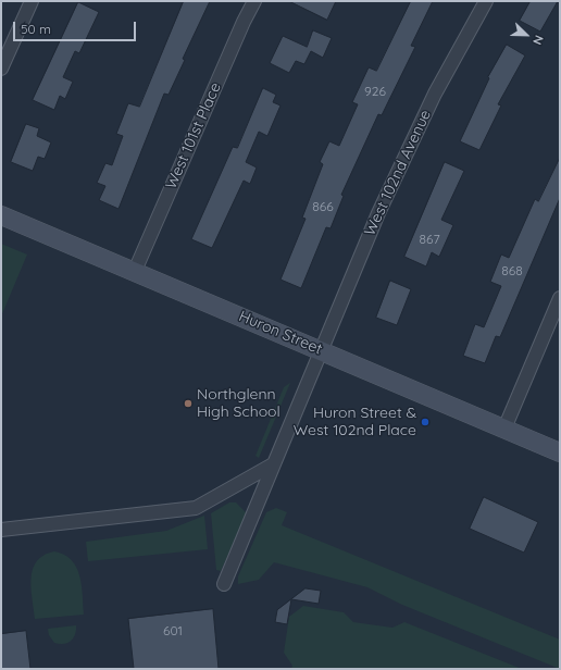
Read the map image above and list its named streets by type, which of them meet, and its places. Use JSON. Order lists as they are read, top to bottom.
{
  "streets": {
    "main road": ["Huron Street"],
    "street": ["West 101st Place", "West 102nd Avenue"]
  },
  "crossings": [
    ["West 101st Place", "Huron Street"],
    ["West 102nd Avenue", "Huron Street"]
  ],
  "places": ["Northglenn High School", "Huron Street & West 102nd Place"],
  "house_numbers": [
    "926",
    "866",
    "867",
    "868",
    "601"
  ],
  "scale_bar": "50 m",
  "north": "bottom right"
}
